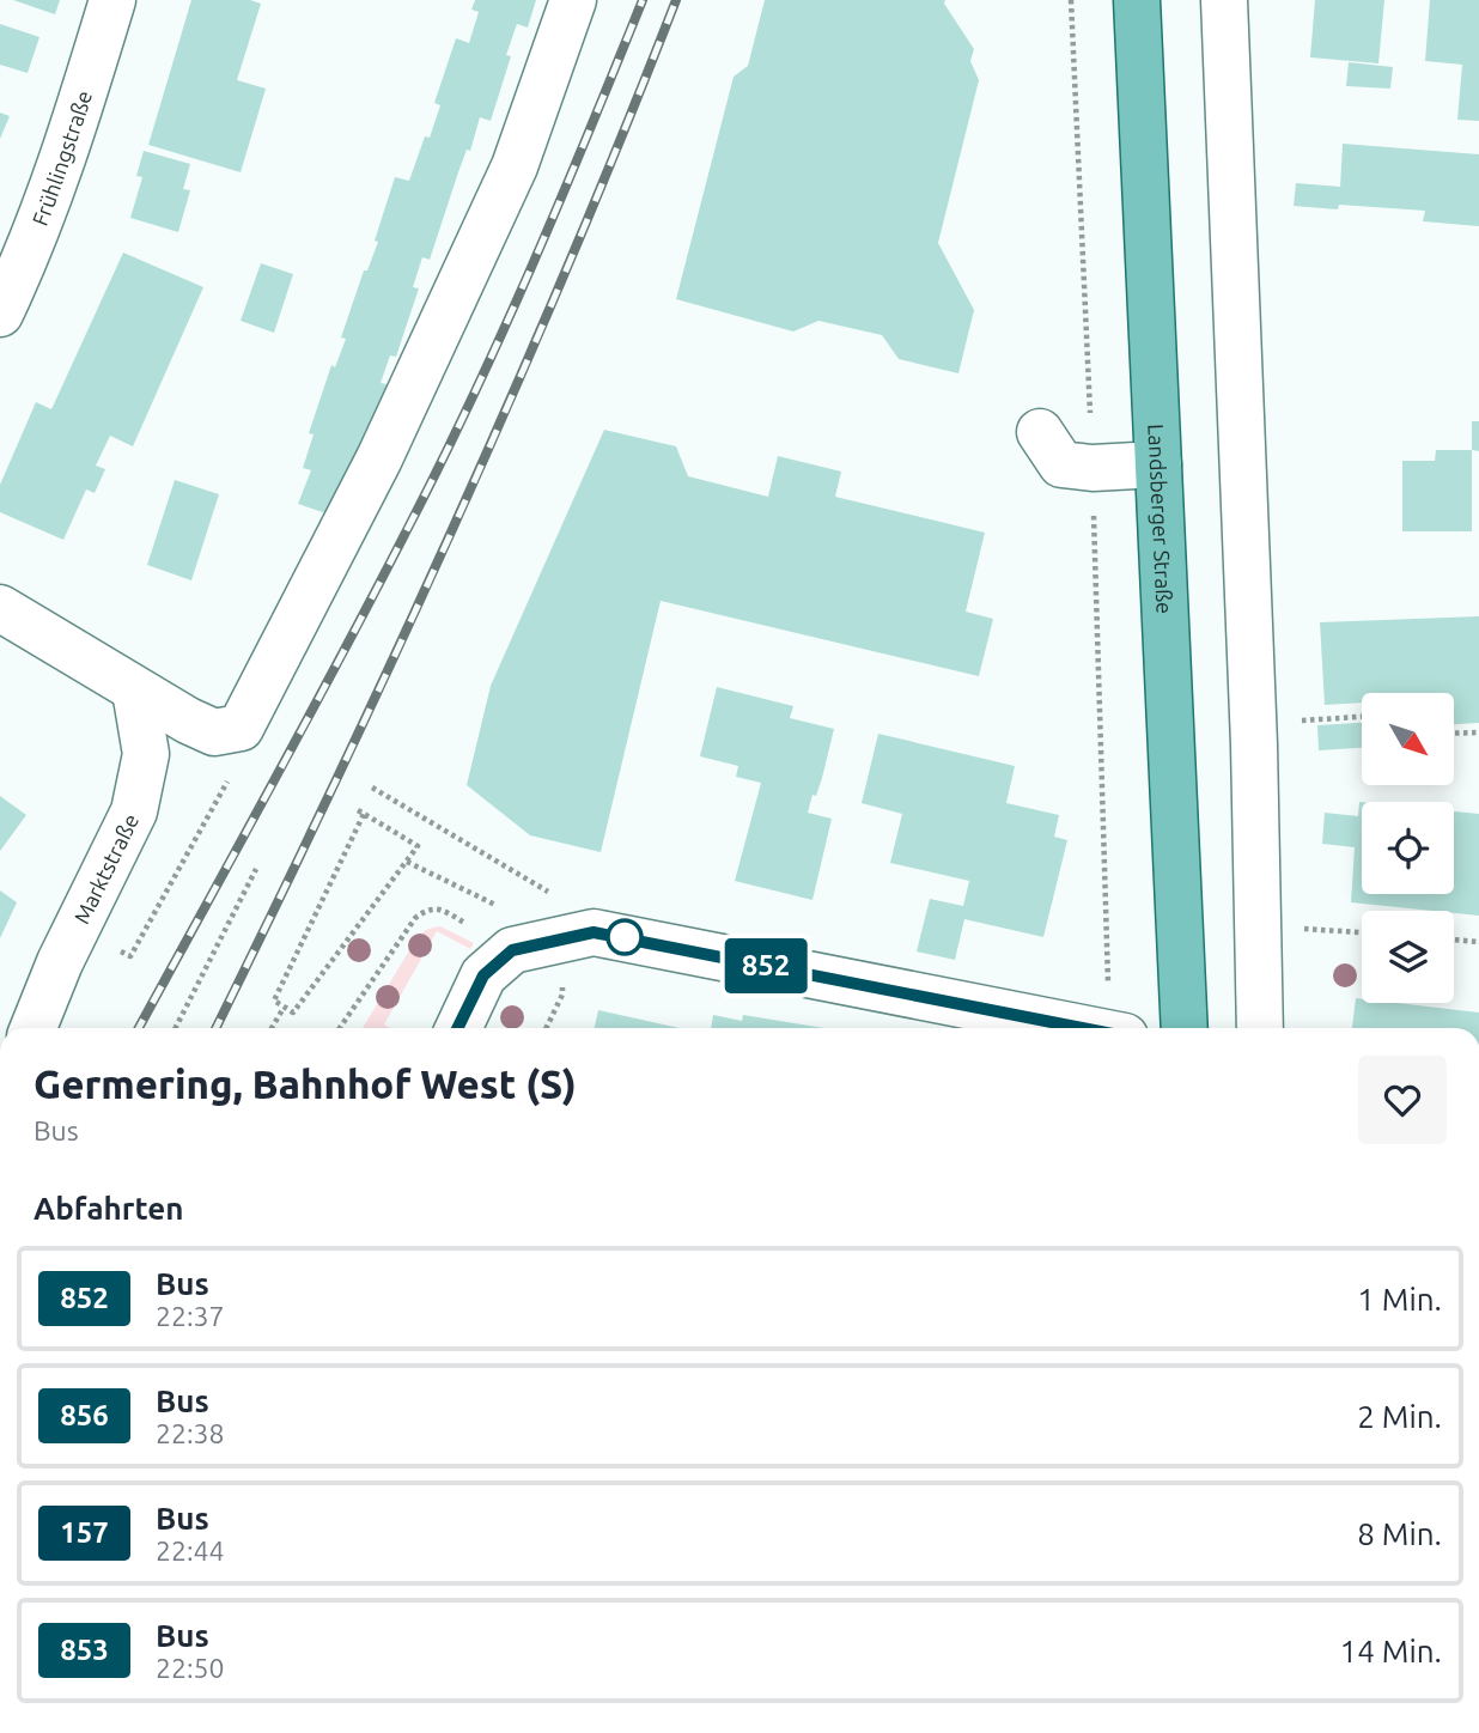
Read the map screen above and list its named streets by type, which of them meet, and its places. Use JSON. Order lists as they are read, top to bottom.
{
  "streets": {
    "main road": ["Landsberger Straße"],
    "street": ["Frühlingstraße", "Marktstraße"]
  },
  "lines": ["bus line 852"],
  "north": "bottom right",
  "page": {
    "on_map": "852",
    "heading": [
      ["Germering, Bahnhof West (S)", "Bus"],
      "Abfahrten"
    ],
    "list": [
      {
        "mark": "852",
        "name": "Bus",
        "note": "22:37",
        "value": "1 Min."
      },
      {
        "mark": "856",
        "name": "Bus",
        "note": "22:38",
        "value": "2 Min."
      },
      {
        "mark": "157",
        "name": "Bus",
        "note": "22:44",
        "value": "8 Min."
      },
      {
        "mark": "853",
        "name": "Bus",
        "note": "22:50",
        "value": "14 Min."
      }
    ]
  }
}
